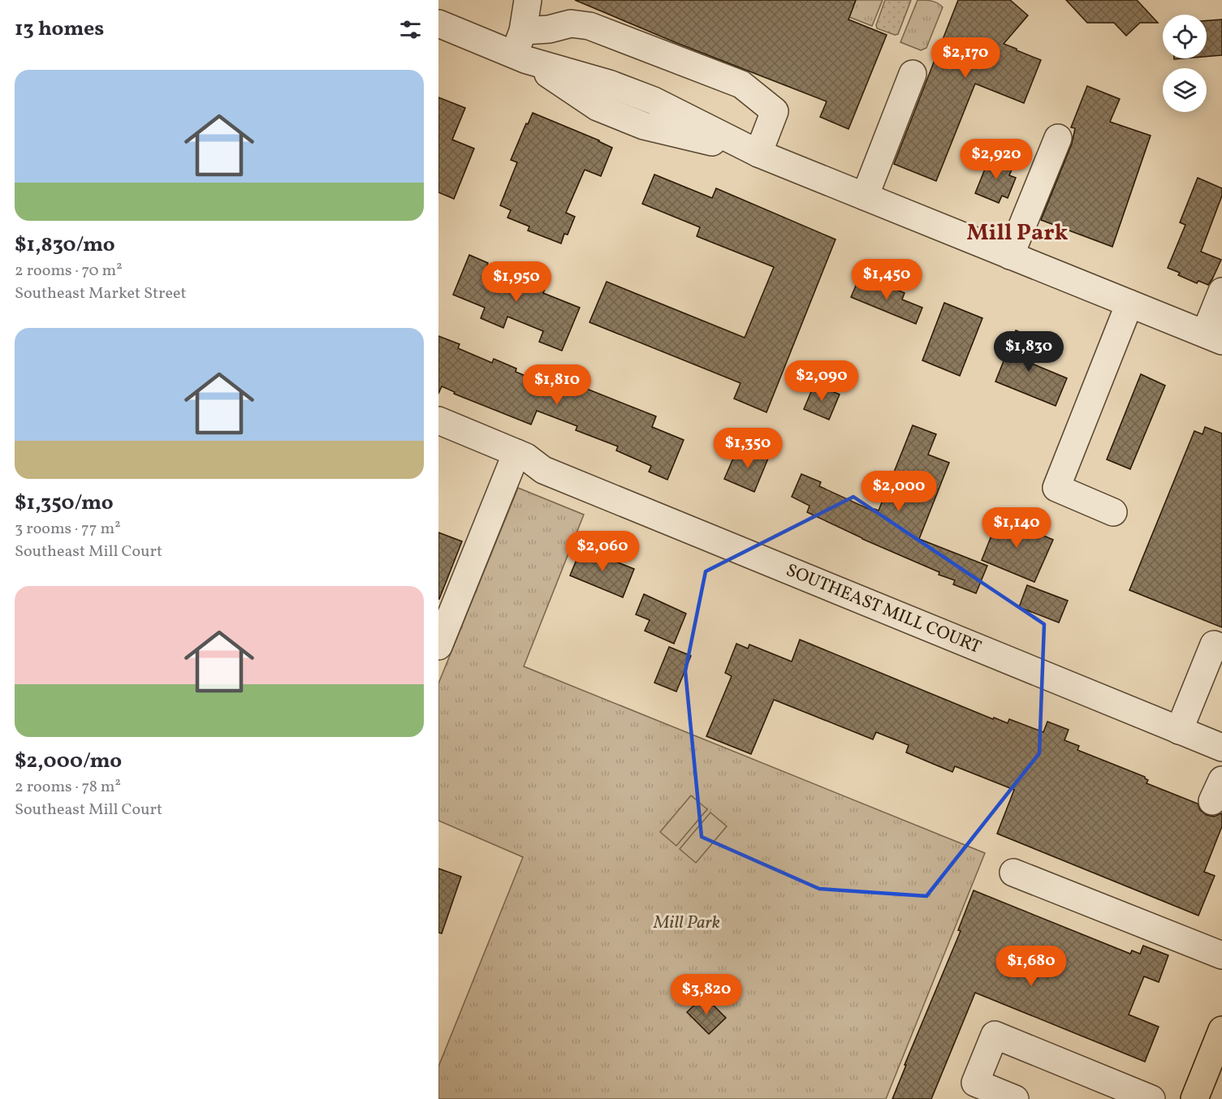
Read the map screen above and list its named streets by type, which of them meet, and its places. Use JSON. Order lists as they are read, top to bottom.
{
  "streets": {
    "street": ["SOUTHEAST MILL COURT"]
  },
  "districts": ["Mill Park"],
  "parks": ["Mill Park"],
  "page": {
    "heading": "13 homes",
    "price": [
      "$2,170",
      "$2,920",
      "$1,450",
      "$1,950",
      "$1,830",
      "$2,090",
      "$1,810",
      "$1,350",
      "$2,000",
      "$1,140",
      "$2,060",
      "$1,680",
      "$3,820"
    ],
    "list": [
      {
        "name": "$1,830/mo",
        "note": "2 rooms · 70 m² · Southeast Market Street"
      },
      {
        "name": "$1,350/mo",
        "note": "3 rooms · 77 m² · Southeast Mill Court"
      },
      {
        "name": "$2,000/mo",
        "note": "2 rooms · 78 m² · Southeast Mill Court"
      }
    ]
  }
}
